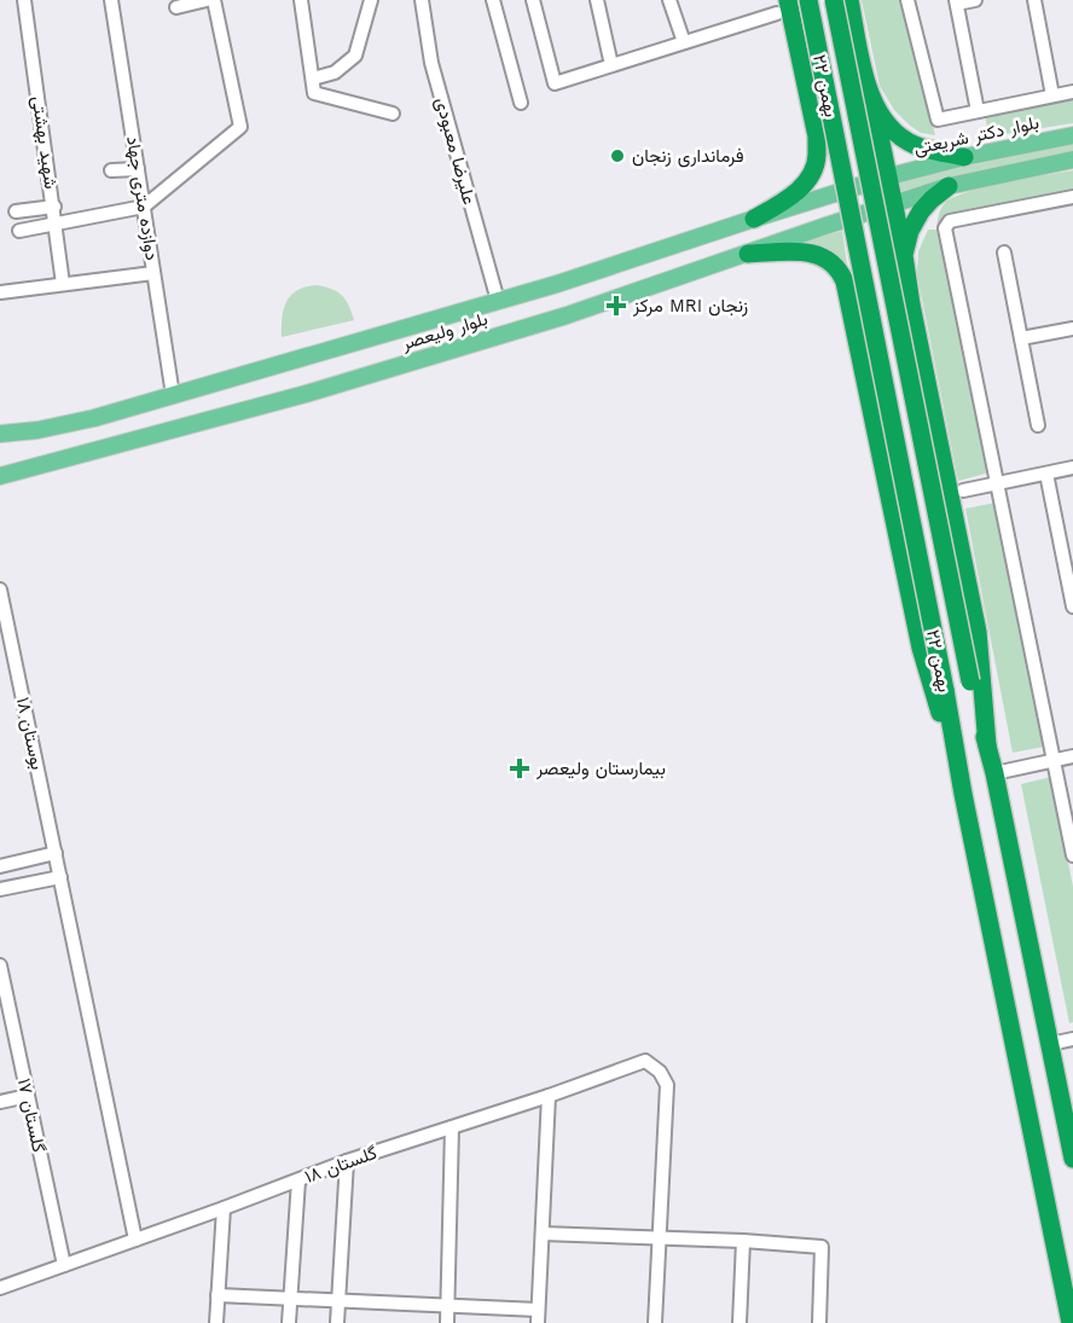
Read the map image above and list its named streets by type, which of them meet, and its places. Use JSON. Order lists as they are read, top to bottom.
{
  "streets": {
    "highway": ["۲۲ بهمن"],
    "main road": ["بلوار دکتر شریعتی", "بلوار ولیعصر"],
    "street": [
      "شهید بهشتی",
      "علیرضا معبودی",
      "دوازده متری جهاد",
      "بوستان ۱۸",
      "گلستان ۱۷",
      "گلستان ۱۸"
    ]
  },
  "crossings": [
    ["بلوار دکتر شریعتی", "بلوار ولیعصر"],
    ["علیرضا معبودی", "بلوار ولیعصر"],
    ["دوازده متری جهاد", "بلوار ولیعصر"],
    ["گلستان ۱۷", "گلستان ۱۸"]
  ],
  "places": {
    "other": ["فرمانداری زنجان"],
    "health": ["مرکز MRI زنجان", "بیمارستان ولیعصر"]
  }
}
